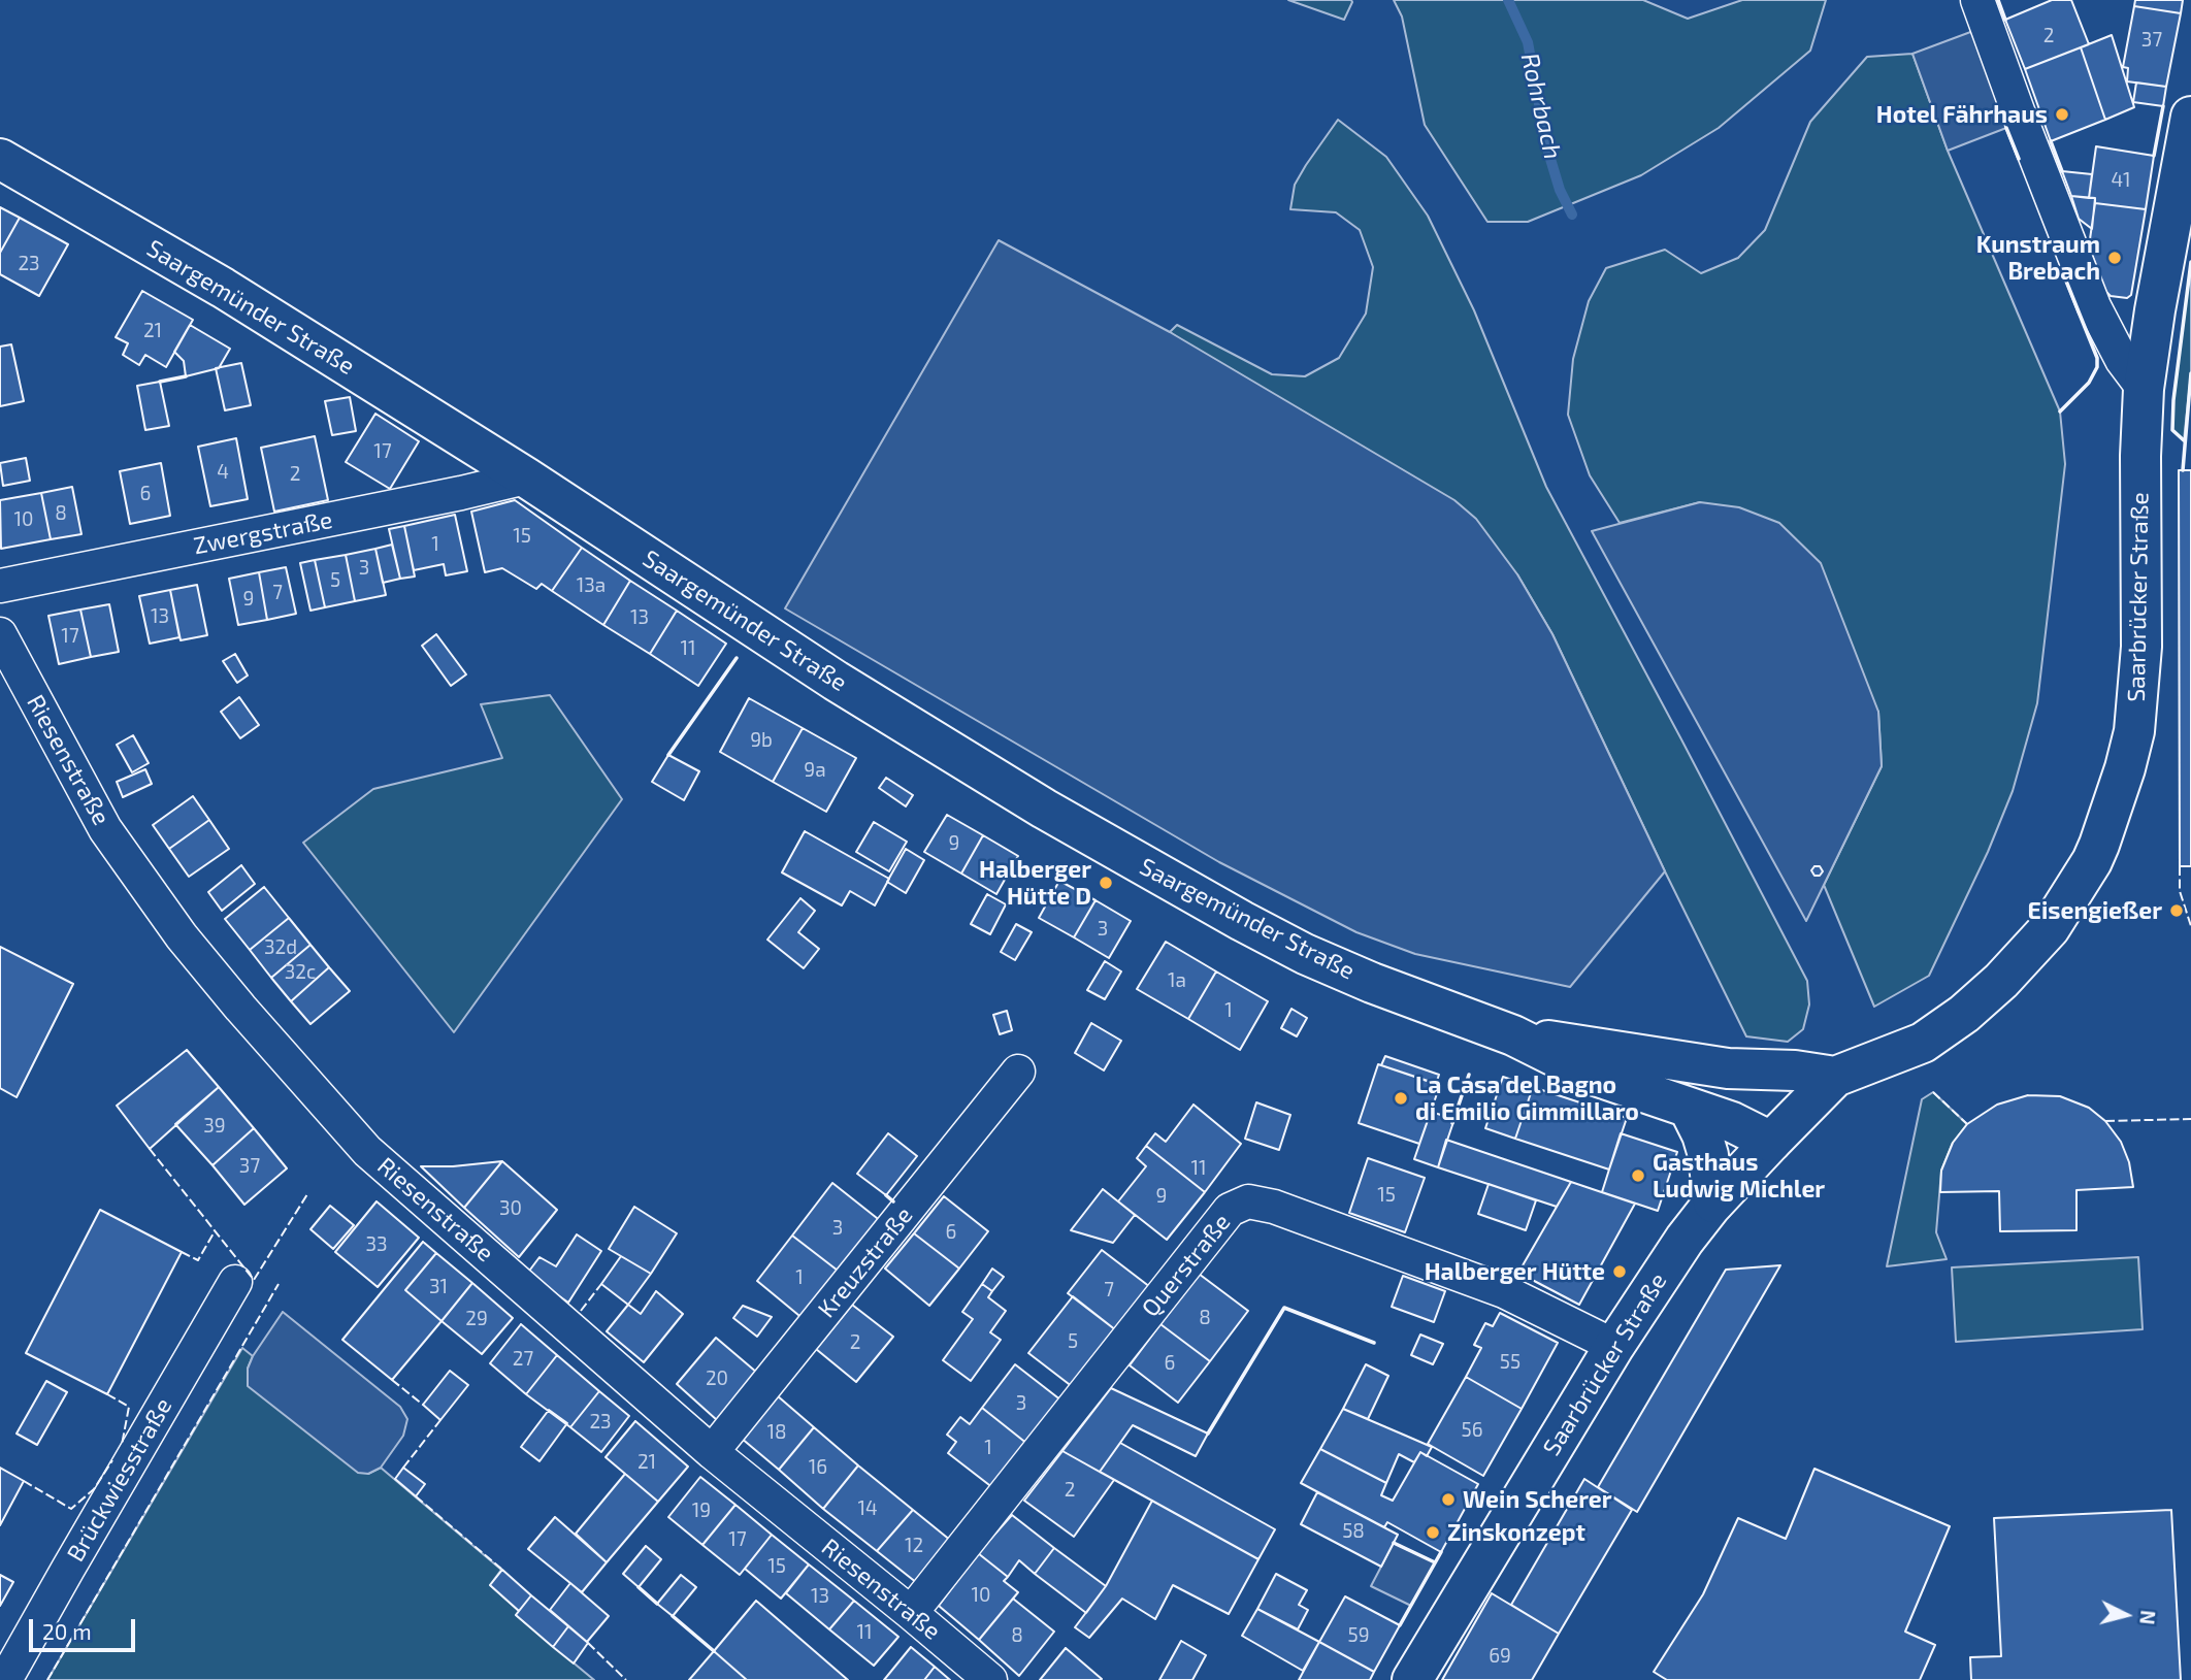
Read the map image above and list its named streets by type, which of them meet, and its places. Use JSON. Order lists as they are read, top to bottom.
{
  "streets": {
    "main road": ["Saargemünder Straße", "Saarbrücker Straße"],
    "street": [
      "Zwergstraße",
      "Riesenstraße",
      "Kreuzstraße",
      "Querstraße",
      "Brückwiesstraße"
    ]
  },
  "crossings": [
    ["Saargemünder Straße", "Zwergstraße"],
    ["Saargemünder Straße", "Saarbrücker Straße"],
    ["Saarbrücker Straße", "Querstraße"],
    ["Riesenstraße", "Kreuzstraße"],
    ["Riesenstraße", "Querstraße"]
  ],
  "water": ["Rohrbach"],
  "places": [
    "Hotel Fährhaus",
    "Kunstraum Brebach",
    "Halberger Hütte D",
    "Eisengießer",
    "La Casa del Bagno di Emilio Gimmillaro",
    "Gasthaus Ludwig Michler",
    "Halberger Hütte",
    "Wein Scherer",
    "Zinskonzept"
  ],
  "house_numbers": [
    "2",
    "37",
    "41",
    "23",
    "21",
    "17",
    "4",
    "2",
    "6",
    "8",
    "10",
    "15",
    "1",
    "3",
    "5",
    "13a",
    "7",
    "9",
    "13",
    "13",
    "17",
    "11",
    "9b",
    "9a",
    "9",
    "3",
    "32d",
    "32c",
    "1a",
    "1",
    "39",
    "37",
    "11",
    "15",
    "9",
    "30",
    "3",
    "6",
    "33",
    "1",
    "31",
    "7",
    "8",
    "29",
    "5",
    "2",
    "27",
    "55",
    "6",
    "20",
    "3",
    "23",
    "56",
    "18",
    "1",
    "21",
    "16",
    "2",
    "14",
    "19",
    "58",
    "17",
    "12",
    "15",
    "10",
    "13",
    "11",
    "8",
    "59",
    "69"
  ],
  "scale_bar": "20 m",
  "north": "right"
}
